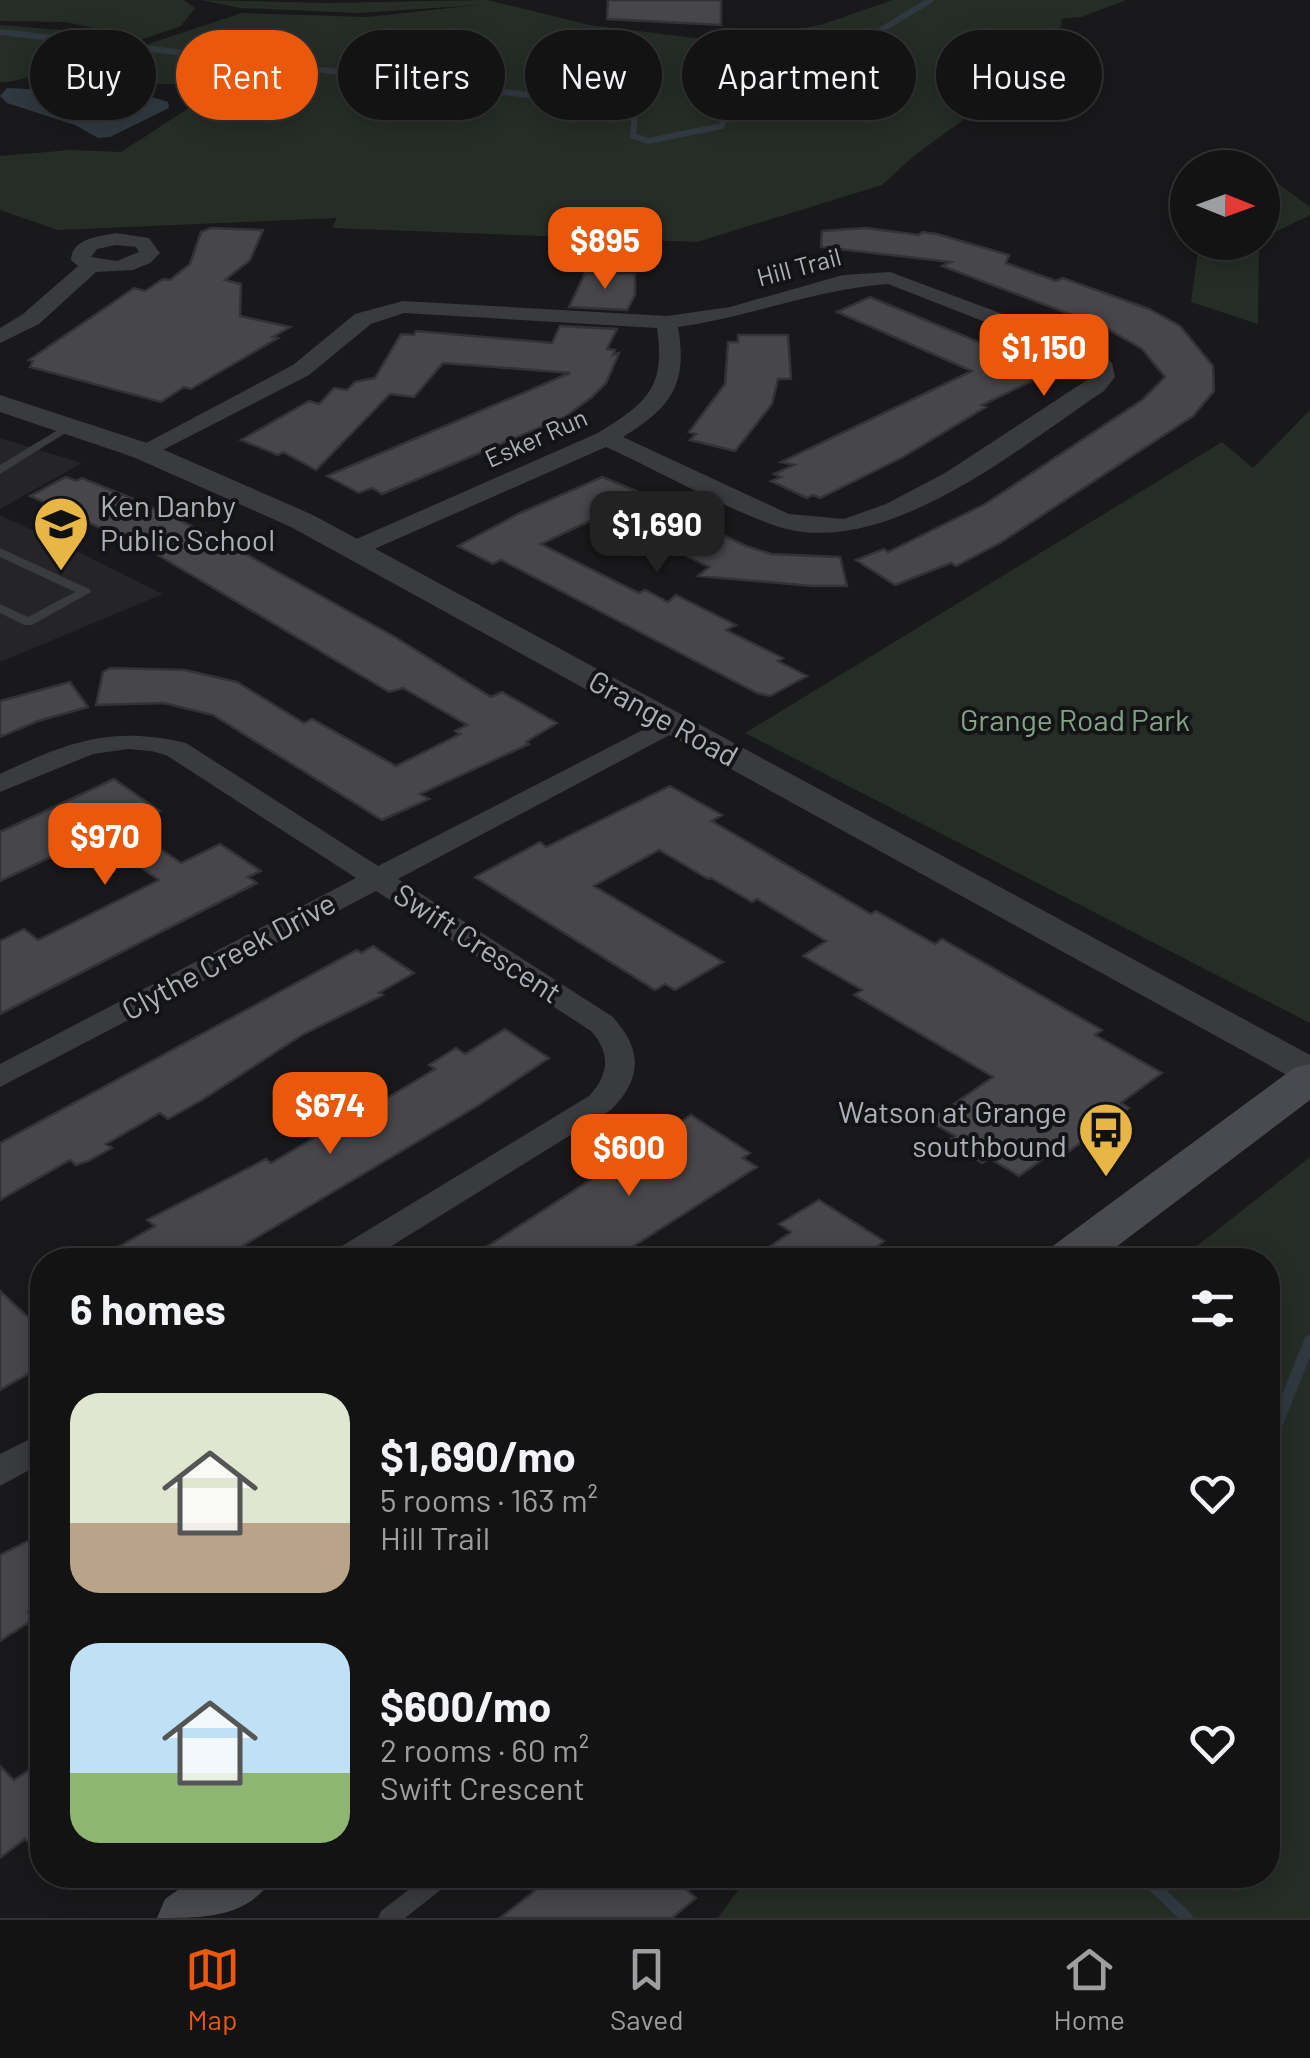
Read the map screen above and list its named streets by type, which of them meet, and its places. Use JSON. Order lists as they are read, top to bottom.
{
  "streets": {
    "street": [
      "Hill Trail",
      "Esker Run",
      "Grange Road",
      "Swift Crescent",
      "Clythe Creek Drive"
    ]
  },
  "crossings": [
    ["Hill Trail", "Esker Run"],
    ["Hill Trail", "Grange Road"],
    ["Esker Run", "Grange Road"],
    ["Grange Road", "Clythe Creek Drive"],
    ["Swift Crescent", "Clythe Creek Drive"]
  ],
  "parks": ["Grange Road Park"],
  "places": {
    "school or university": ["Ken Danby Public School"],
    "bus stop": ["Watson at Grange southbound"]
  },
  "north": "right",
  "page": {
    "chip": [
      "Buy",
      "Rent",
      "Filters",
      "New",
      "Apartment",
      "House"
    ],
    "price": [
      "$895",
      "$1,150",
      "$1,690",
      "$970",
      "$674",
      "$600"
    ],
    "heading": "6 homes",
    "list": [
      {
        "name": "$1,690/mo",
        "note": "5 rooms · 163 m² · Hill Trail"
      },
      {
        "name": "$600/mo",
        "note": "2 rooms · 60 m² · Swift Crescent"
      }
    ],
    "tabs": ["Map", "Saved", "Home"]
  }
}
